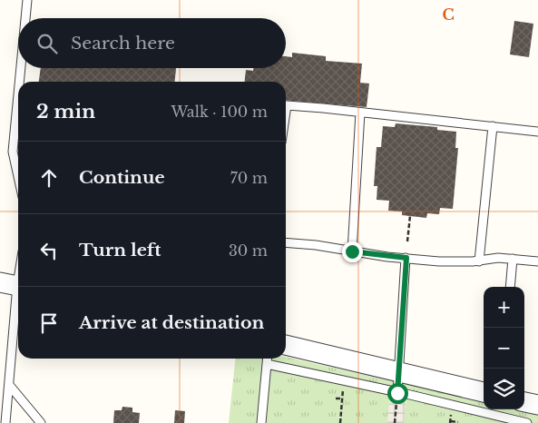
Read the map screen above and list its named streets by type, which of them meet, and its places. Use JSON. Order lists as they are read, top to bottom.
{
  "page": {
    "search": "Search here",
    "heading": ["2 min", "Walk · 100 m"],
    "list": [
      ["Continue", "70 m"],
      ["Turn left", "30 m"],
      "Arrive at destination"
    ],
    "map_buttons": ["+", "−"]
  },
  "grid": {
    "columns": ["C"]
  }
}
